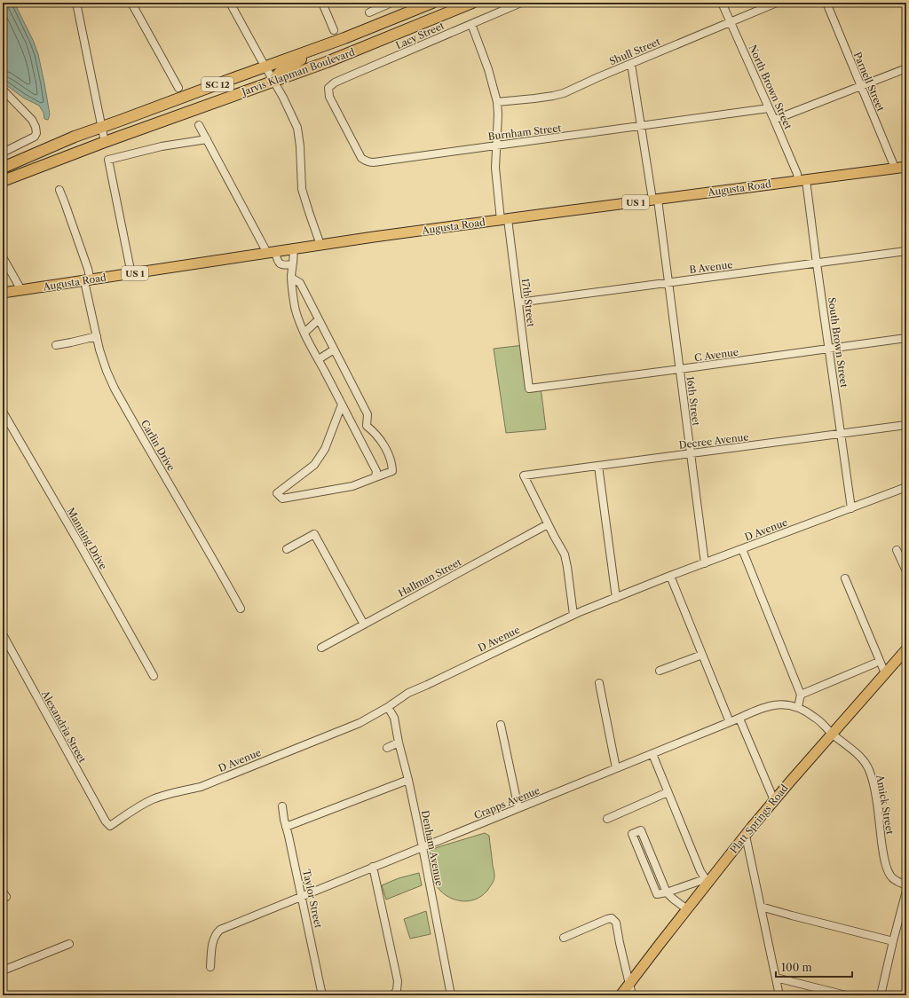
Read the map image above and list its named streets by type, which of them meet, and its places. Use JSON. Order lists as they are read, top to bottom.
{
  "streets": {
    "highway": ["Jarvis Klapman Boulevard", "SC 12"],
    "main road": ["Augusta Road", "US 1", "Platt Springs Road"],
    "street": [
      "Lacy Street",
      "Shull Street",
      "Parnell Street",
      "North Brown Street",
      "Burnham Street",
      "B Avenue",
      "17th Street",
      "South Brown Street",
      "C Avenue",
      "16th Street",
      "Decree Avenue",
      "Carlin Drive",
      "D Avenue",
      "Manning Drive",
      "Hallman Street",
      "Alexandria Street",
      "Crapps Avenue",
      "Amick Street",
      "Denham Avenue",
      "Taylor Street"
    ]
  },
  "crossings": [
    ["Lacy Street", "Burnham Street"],
    ["Lacy Street", "17th Street"],
    ["Shull Street", "North Brown Street"],
    ["Shull Street", "17th Street"],
    ["Shull Street", "16th Street"],
    ["Parnell Street", "Augusta Road"],
    ["North Brown Street", "Burnham Street"],
    ["North Brown Street", "Augusta Road"],
    ["North Brown Street", "South Brown Street"],
    ["Burnham Street", "17th Street"],
    ["Burnham Street", "16th Street"],
    ["Augusta Road", "17th Street"],
    ["Augusta Road", "South Brown Street"],
    ["Augusta Road", "16th Street"],
    ["Augusta Road", "Carlin Drive"],
    ["B Avenue", "17th Street"],
    ["B Avenue", "South Brown Street"],
    ["B Avenue", "16th Street"],
    ["17th Street", "C Avenue"],
    ["South Brown Street", "C Avenue"],
    ["South Brown Street", "Decree Avenue"],
    ["South Brown Street", "D Avenue"],
    ["C Avenue", "16th Street"],
    ["16th Street", "Decree Avenue"],
    ["16th Street", "D Avenue"],
    ["Decree Avenue", "Hallman Street"],
    ["D Avenue", "Alexandria Street"],
    ["D Avenue", "Denham Avenue"],
    ["Crapps Avenue", "Amick Street"],
    ["Crapps Avenue", "Platt Springs Road"],
    ["Crapps Avenue", "Denham Avenue"],
    ["Crapps Avenue", "Taylor Street"],
    ["Amick Street", "Platt Springs Road"]
  ],
  "scale_bar": "100 m"
}
